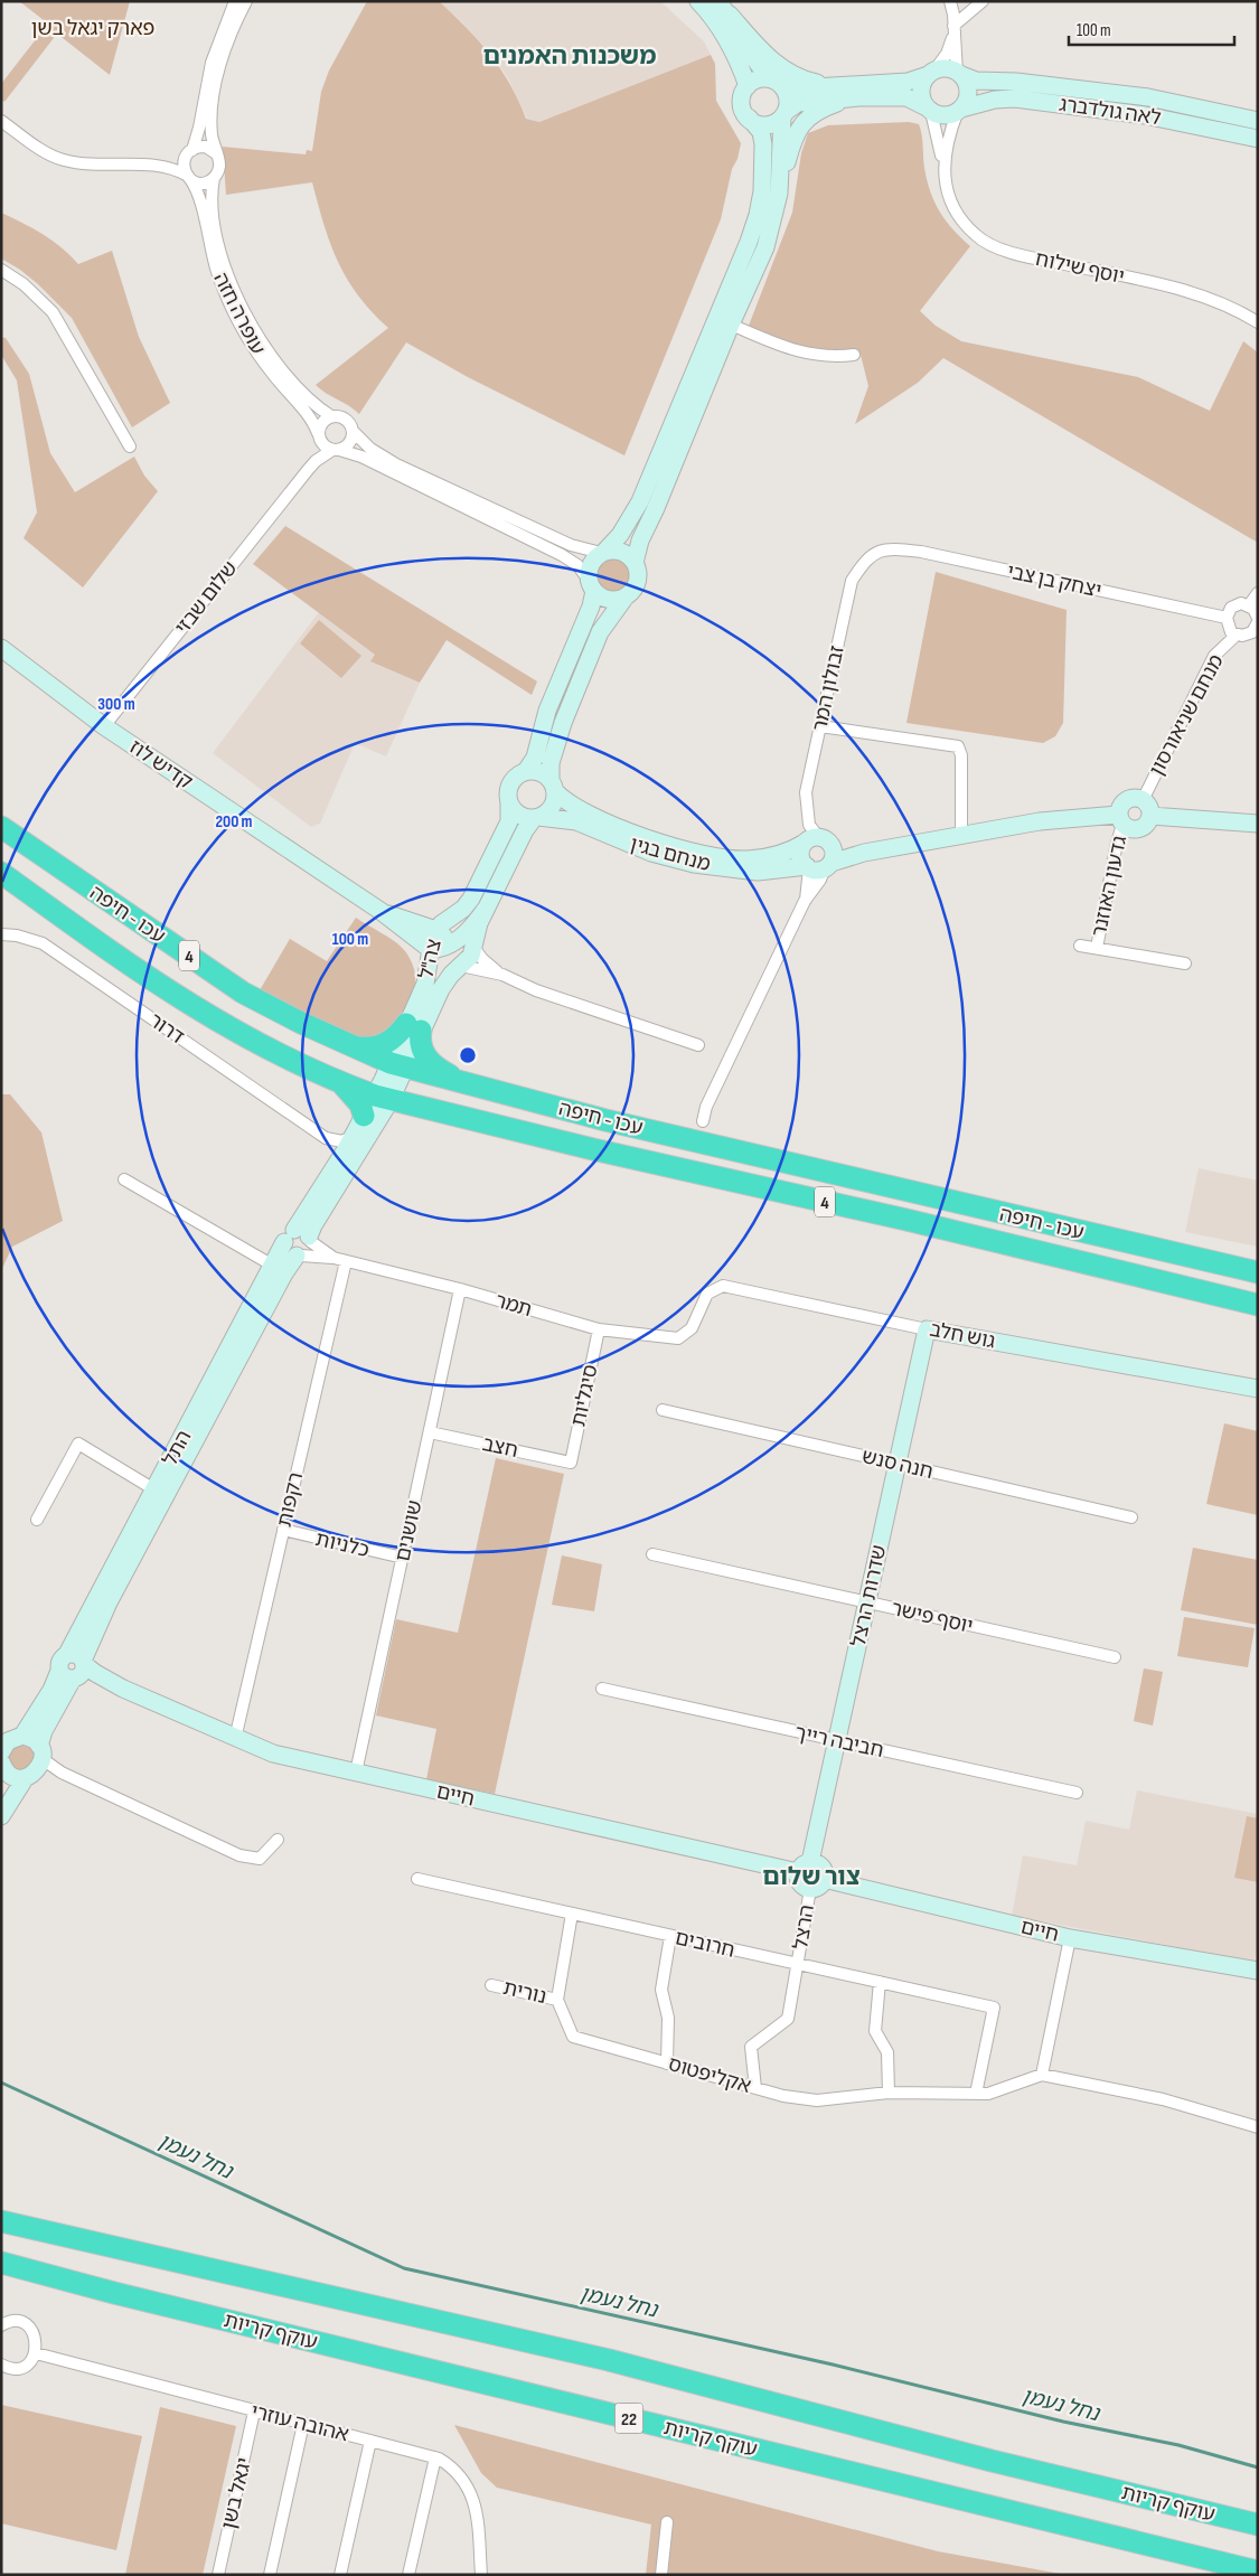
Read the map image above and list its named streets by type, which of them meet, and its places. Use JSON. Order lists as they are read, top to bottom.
{
  "streets": {
    "highway": [
      "עכו - חיפה",
      "4",
      "עוקף קריות",
      "22"
    ],
    "street": [
      "לאה גולדברג",
      "יוסף שילוח",
      "עופרה חזה",
      "יצחק בן צבי",
      "שלום שבזי",
      "זבולון המר",
      "מנחם שניאורסון",
      "קדיש לוז",
      "מנחם בגין",
      "גדעון האוזנר",
      "צה\"ל",
      "דרור",
      "תמר",
      "גוש חלב",
      "סיגליות",
      "חצב",
      "התל",
      "חנה סנש",
      "רקפות",
      "שושנים",
      "כלניות",
      "שדרות הרצל",
      "יוסף פישר",
      "חביבה רייך",
      "חיים",
      "הרצל",
      "חרובים",
      "נורית",
      "אקליפטוס",
      "אהובה עוזרי",
      "יגאל בשן"
    ]
  },
  "crossings": [
    ["לאה גולדברג", "יוסף שילוח"],
    ["עופרה חזה", "שלום שבזי"],
    ["יצחק בן צבי", "זבולון המר"],
    ["שלום שבזי", "קדיש לוז"],
    ["זבולון המר", "מנחם בגין"],
    ["מנחם שניאורסון", "מנחם בגין"],
    ["מנחם שניאורסון", "גדעון האוזנר"],
    ["קדיש לוז", "צה\"ל"],
    ["מנחם בגין", "גדעון האוזנר"],
    ["מנחם בגין", "צה\"ל"],
    ["עכו - חיפה", "צה\"ל"],
    ["עכו - חיפה", "התל"],
    ["צה\"ל", "התל"],
    ["תמר", "גוש חלב"],
    ["תמר", "סיגליות"],
    ["תמר", "התל"],
    ["תמר", "רקפות"],
    ["תמר", "שושנים"],
    ["גוש חלב", "שדרות הרצל"],
    ["סיגליות", "חצב"],
    ["חצב", "שושנים"],
    ["התל", "חיים"],
    ["חנה סנש", "שדרות הרצל"],
    ["רקפות", "כלניות"],
    ["רקפות", "חיים"],
    ["שושנים", "כלניות"],
    ["שושנים", "חיים"],
    ["שדרות הרצל", "יוסף פישר"],
    ["שדרות הרצל", "חביבה רייך"],
    ["שדרות הרצל", "חיים"],
    ["שדרות הרצל", "הרצל"],
    ["חיים", "הרצל"],
    ["הרצל", "חרובים"],
    ["הרצל", "אקליפטוס"],
    ["חרובים", "אקליפטוס"],
    ["נורית", "אקליפטוס"],
    ["אהובה עוזרי", "יגאל בשן"]
  ],
  "districts": ["משכנות האמנים", "צור שלום"],
  "water": ["נחל נעמן"],
  "parks": ["פארק יגאל בשן"],
  "scale_bar": "100 m",
  "rings": ["300 m", "200 m", "100 m"]
}
